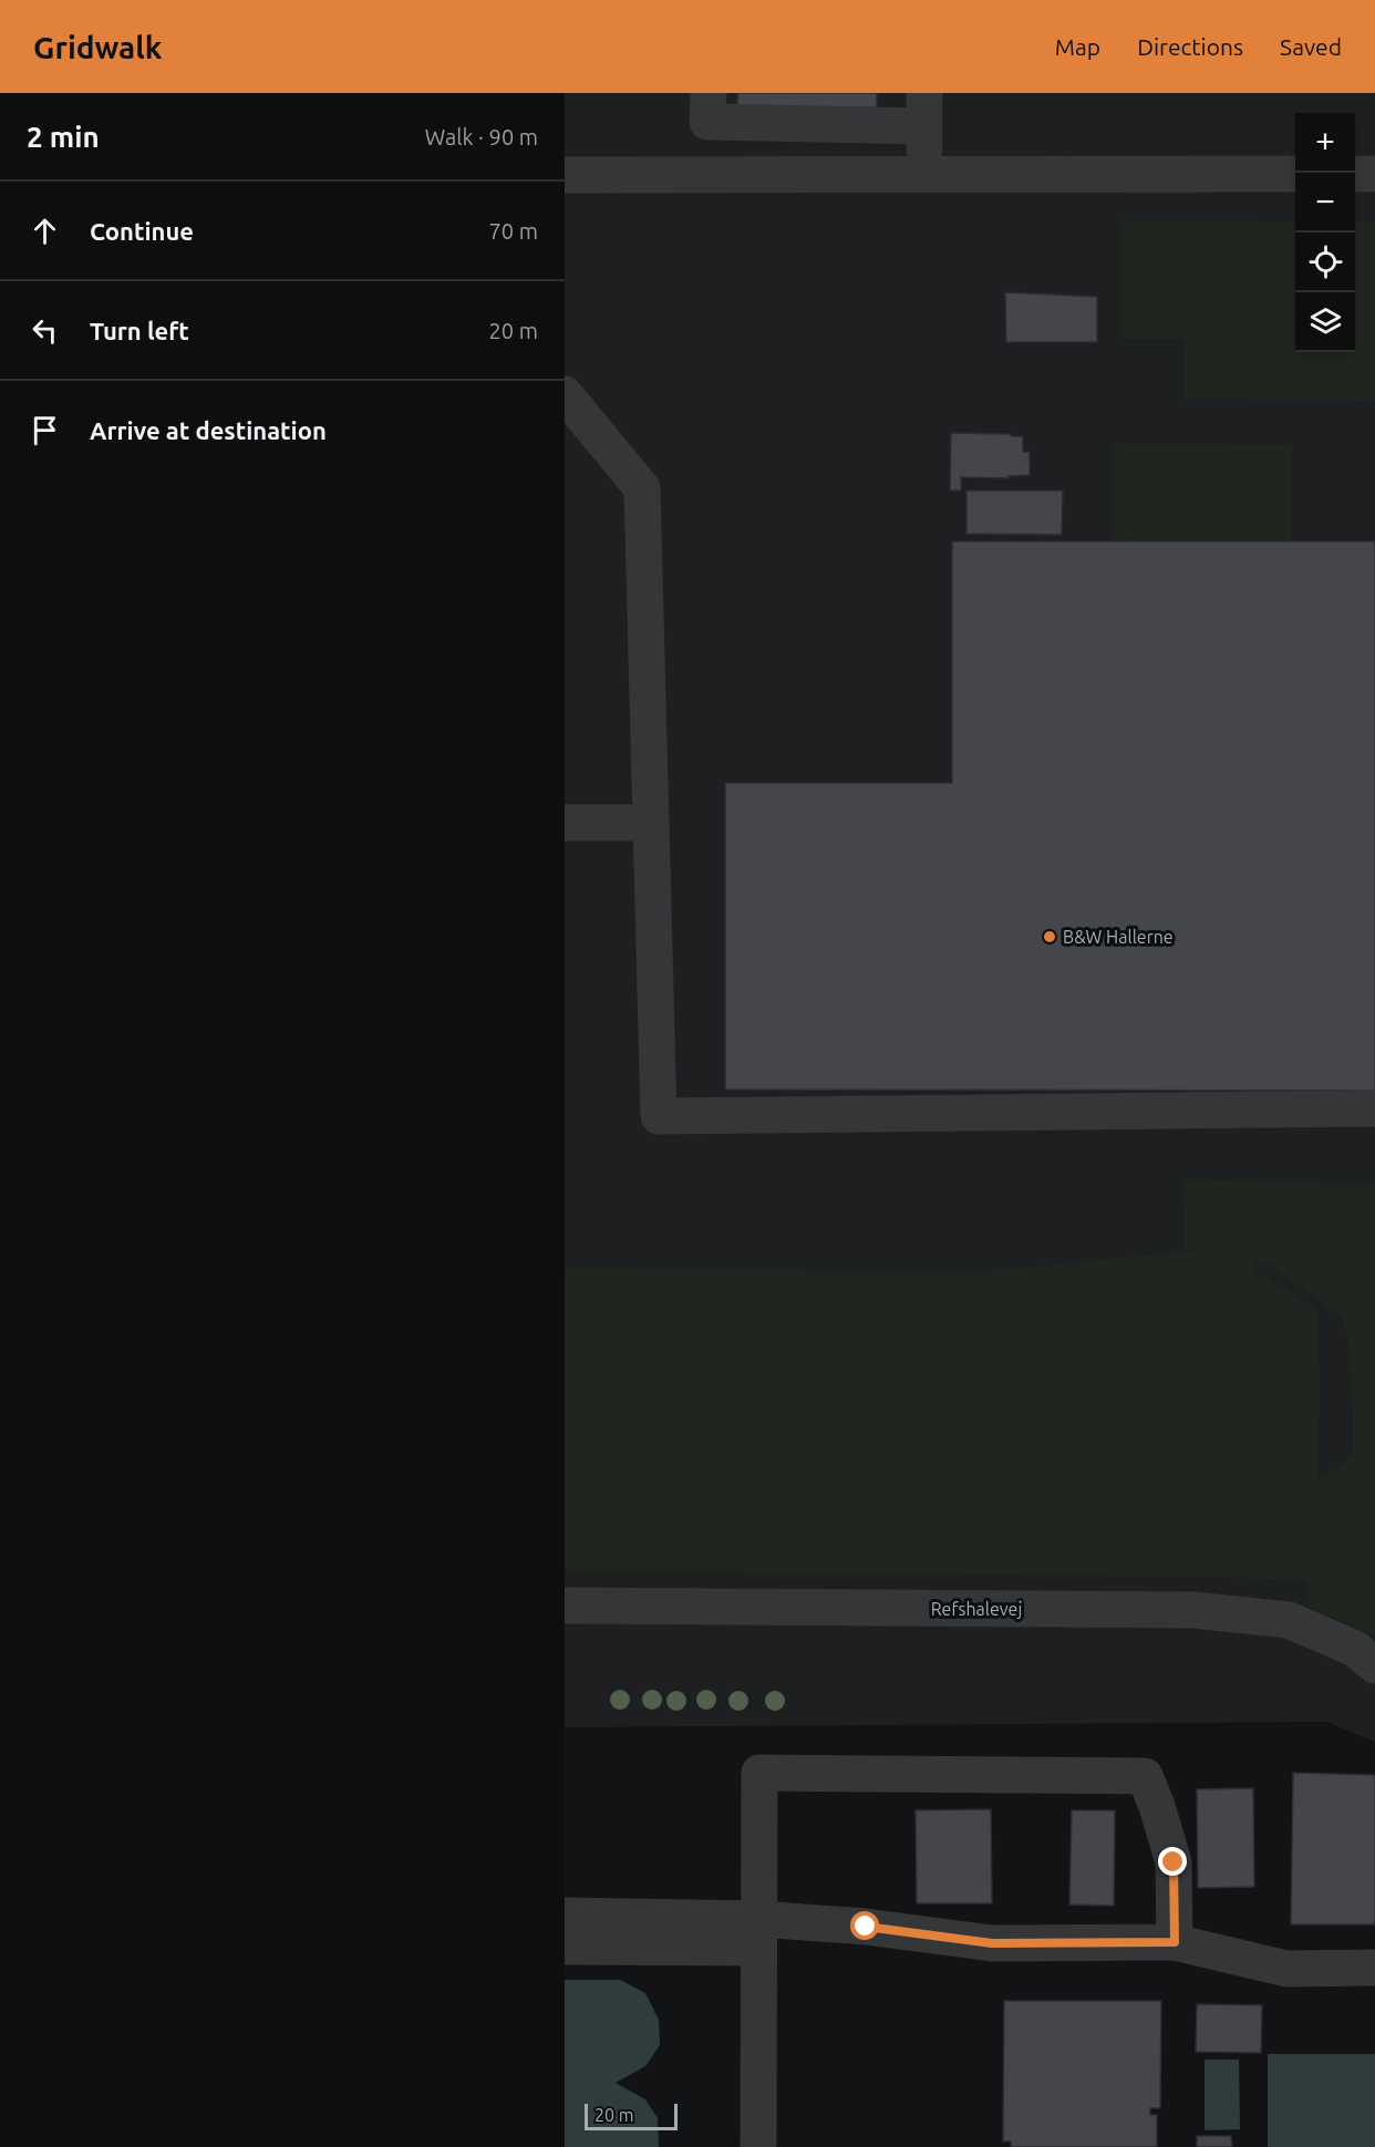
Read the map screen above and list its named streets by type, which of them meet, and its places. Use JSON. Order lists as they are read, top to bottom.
{
  "streets": {
    "street": ["Refshalevej"]
  },
  "places": ["B&W Hallerne"],
  "scale_bar": "20 m",
  "page": {
    "header": "Gridwalk",
    "nav": ["Map", "Directions", "Saved"],
    "heading": ["2 min", "Walk · 90 m"],
    "map_buttons": ["+", "−"],
    "list": [
      ["Continue", "70 m"],
      ["Turn left", "20 m"],
      "Arrive at destination"
    ],
    "scale": "20 m"
  }
}
